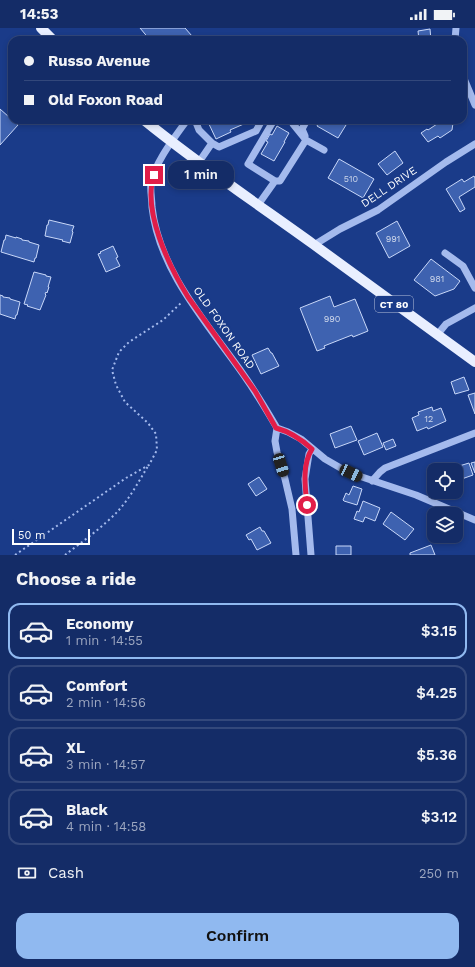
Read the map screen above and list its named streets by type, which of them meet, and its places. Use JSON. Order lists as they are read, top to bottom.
{
  "streets": {
    "main road": ["CT 80"],
    "street": ["DELL DRIVE", "OLD FOXON ROAD"]
  },
  "crossings": [
    ["DELL DRIVE", "CT 80"],
    ["CT 80", "OLD FOXON ROAD"]
  ],
  "house_numbers": [
    "510",
    "991",
    "981",
    "990",
    "12"
  ],
  "scale_bar": "50 m",
  "page": {
    "status": "14:53",
    "banner": ["Russo Avenue", "Old Foxon Road"],
    "bubble": "1 min",
    "scale": "50 m",
    "heading": "Choose a ride",
    "list": [
      {
        "name": "Economy",
        "note": "1 min · 14:55",
        "value": "$3.15"
      },
      {
        "name": "Comfort",
        "note": "2 min · 14:56",
        "value": "$4.25"
      },
      {
        "name": "XL",
        "note": "3 min · 14:57",
        "value": "$5.36"
      },
      {
        "name": "Black",
        "note": "4 min · 14:58",
        "value": "$3.12"
      }
    ],
    "pay": ["Cash", "250 m"],
    "buttons": "Confirm"
  }
}
